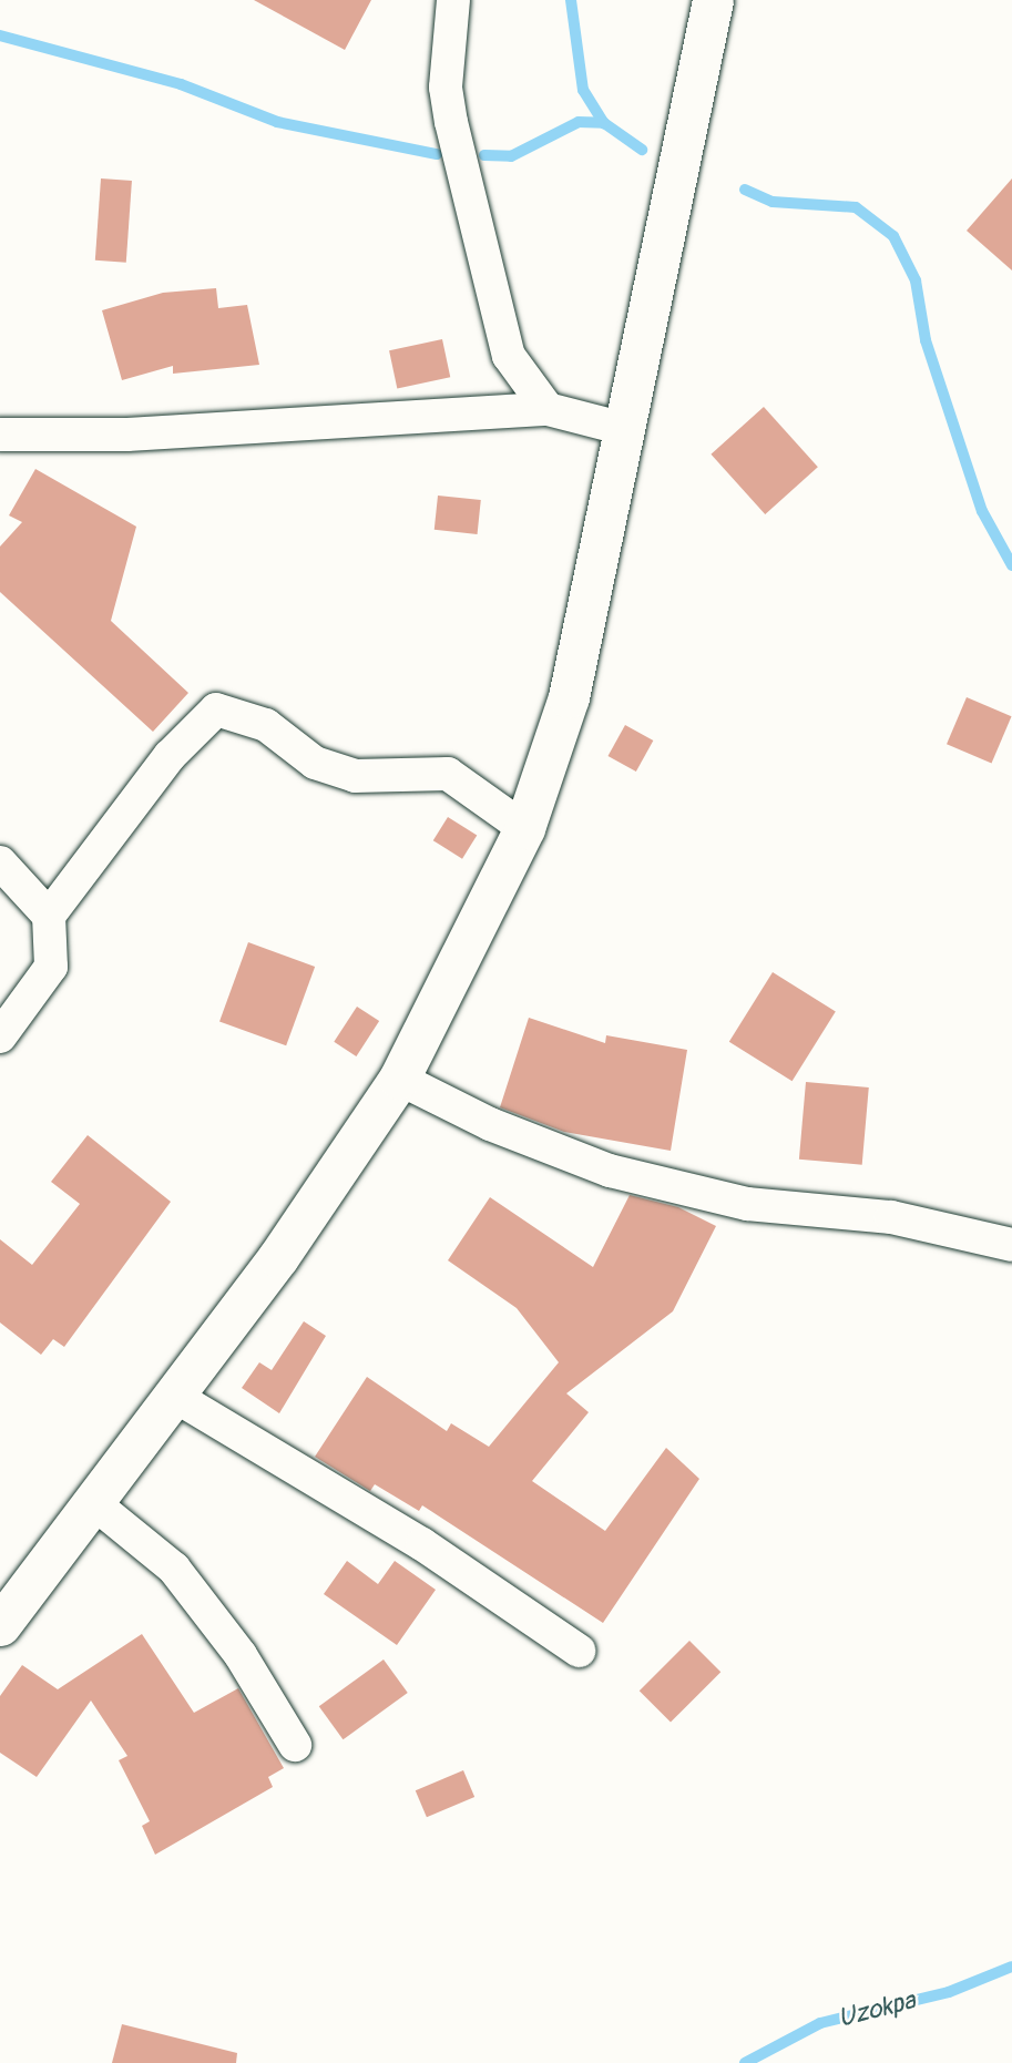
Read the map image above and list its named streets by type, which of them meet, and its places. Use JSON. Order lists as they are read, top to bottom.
{
  "water": ["Uzokpa"]
}
